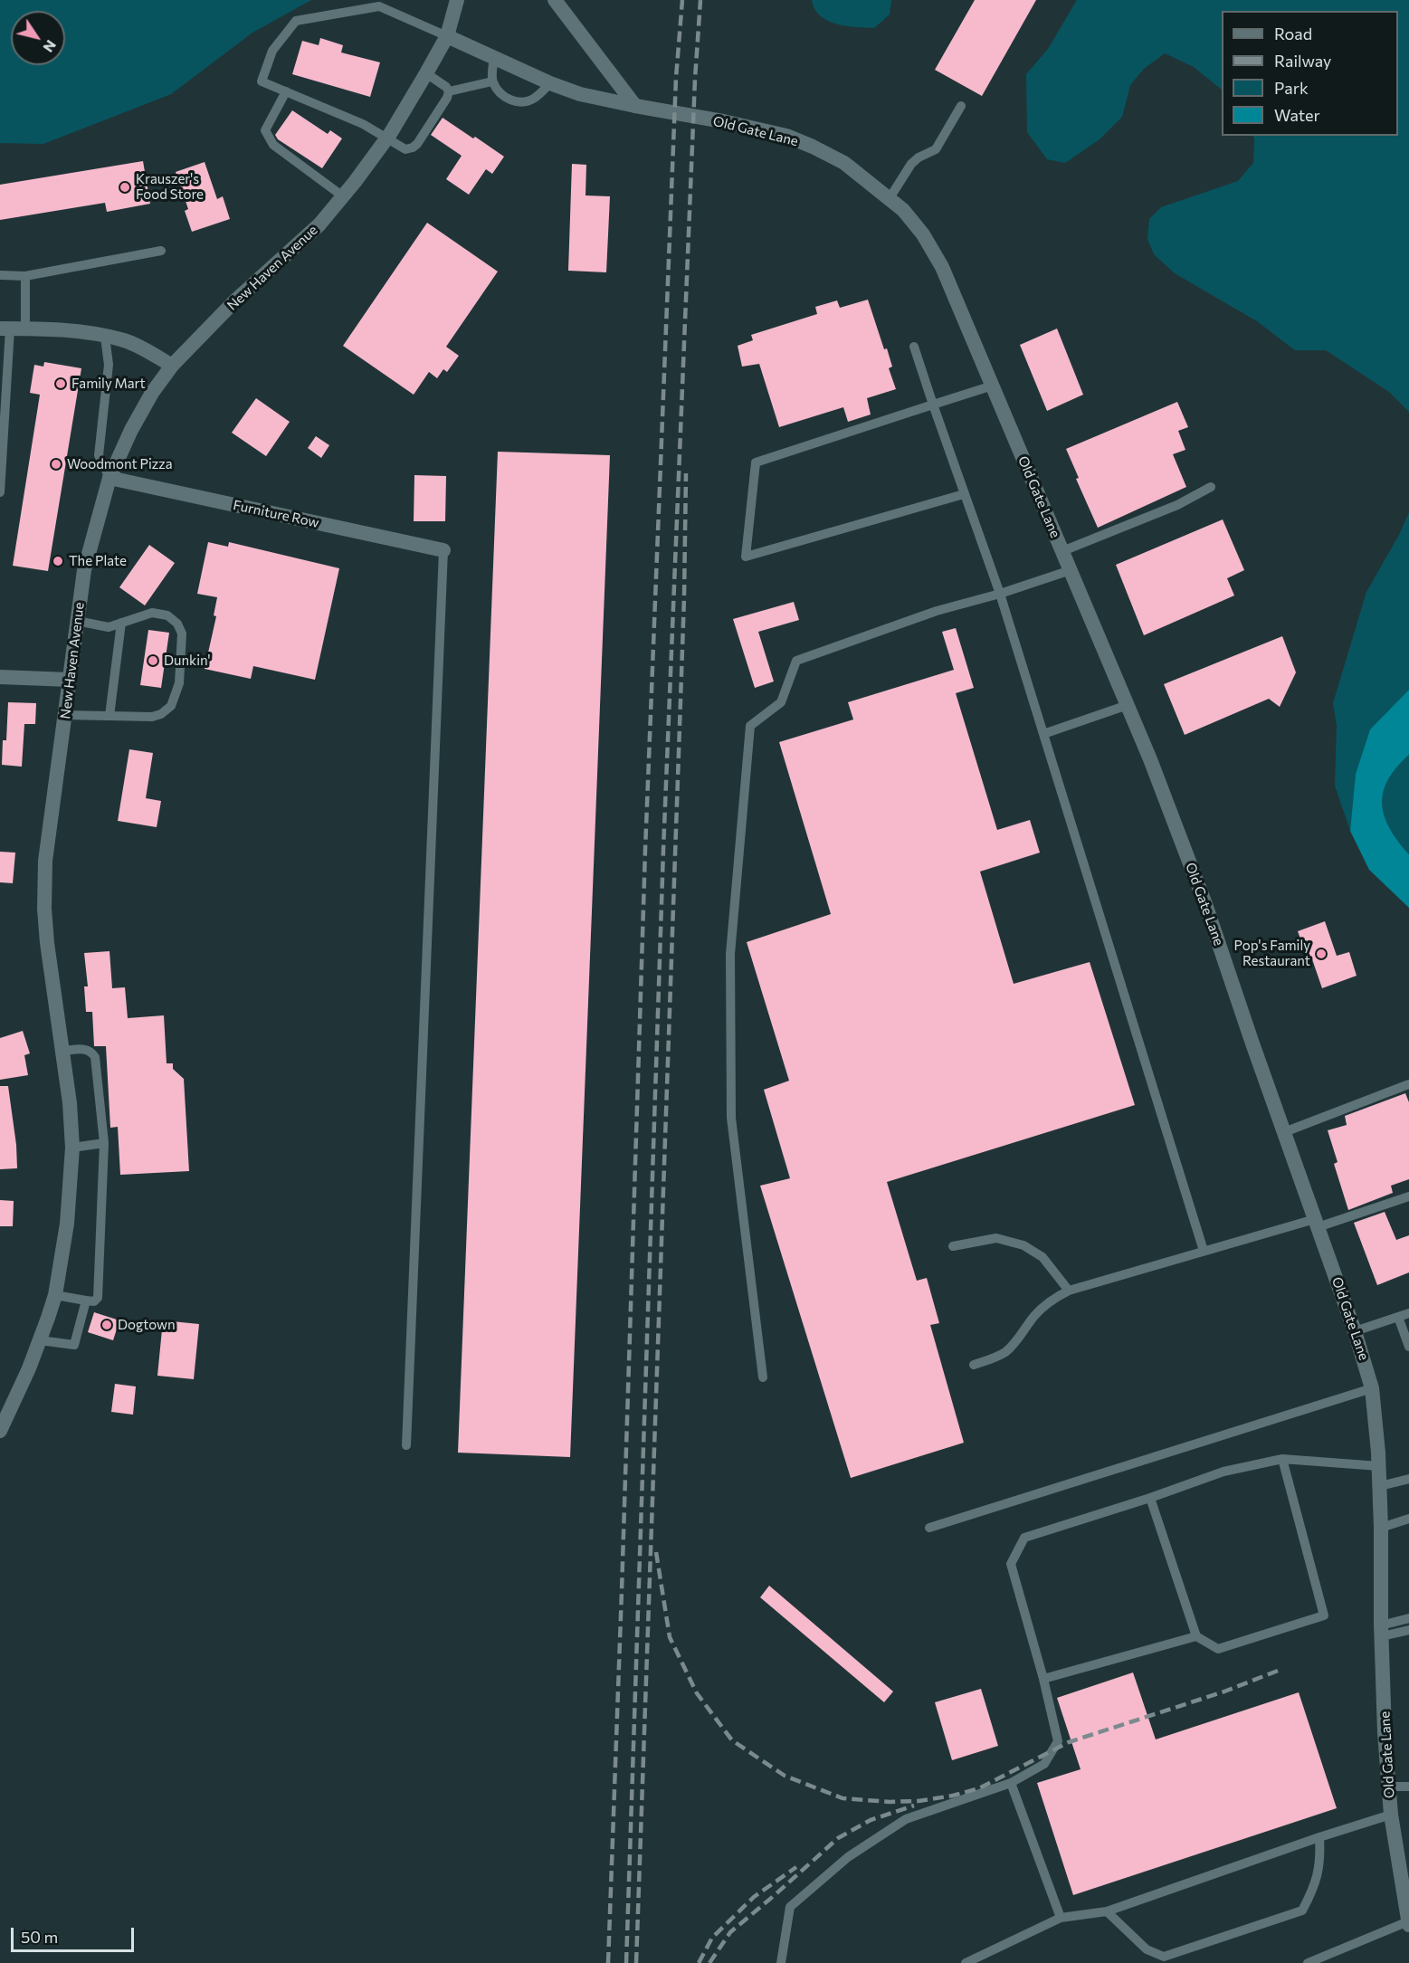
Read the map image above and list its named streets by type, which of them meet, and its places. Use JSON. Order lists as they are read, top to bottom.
{
  "streets": {
    "main road": ["Old Gate Lane", "New Haven Avenue", "Furniture Row"]
  },
  "crossings": [
    ["Old Gate Lane", "New Haven Avenue"],
    ["New Haven Avenue", "Furniture Row"]
  ],
  "places": [
    "Krauszer's Food Store",
    "Family Mart",
    "Woodmont Pizza",
    "The Plate",
    "Dunkin'",
    "Pop's Family Restaurant",
    "Dogtown"
  ],
  "legend": [
    "Road",
    "Railway",
    "Park",
    "Water"
  ],
  "scale_bar": "50 m",
  "north": "bottom right"
}
